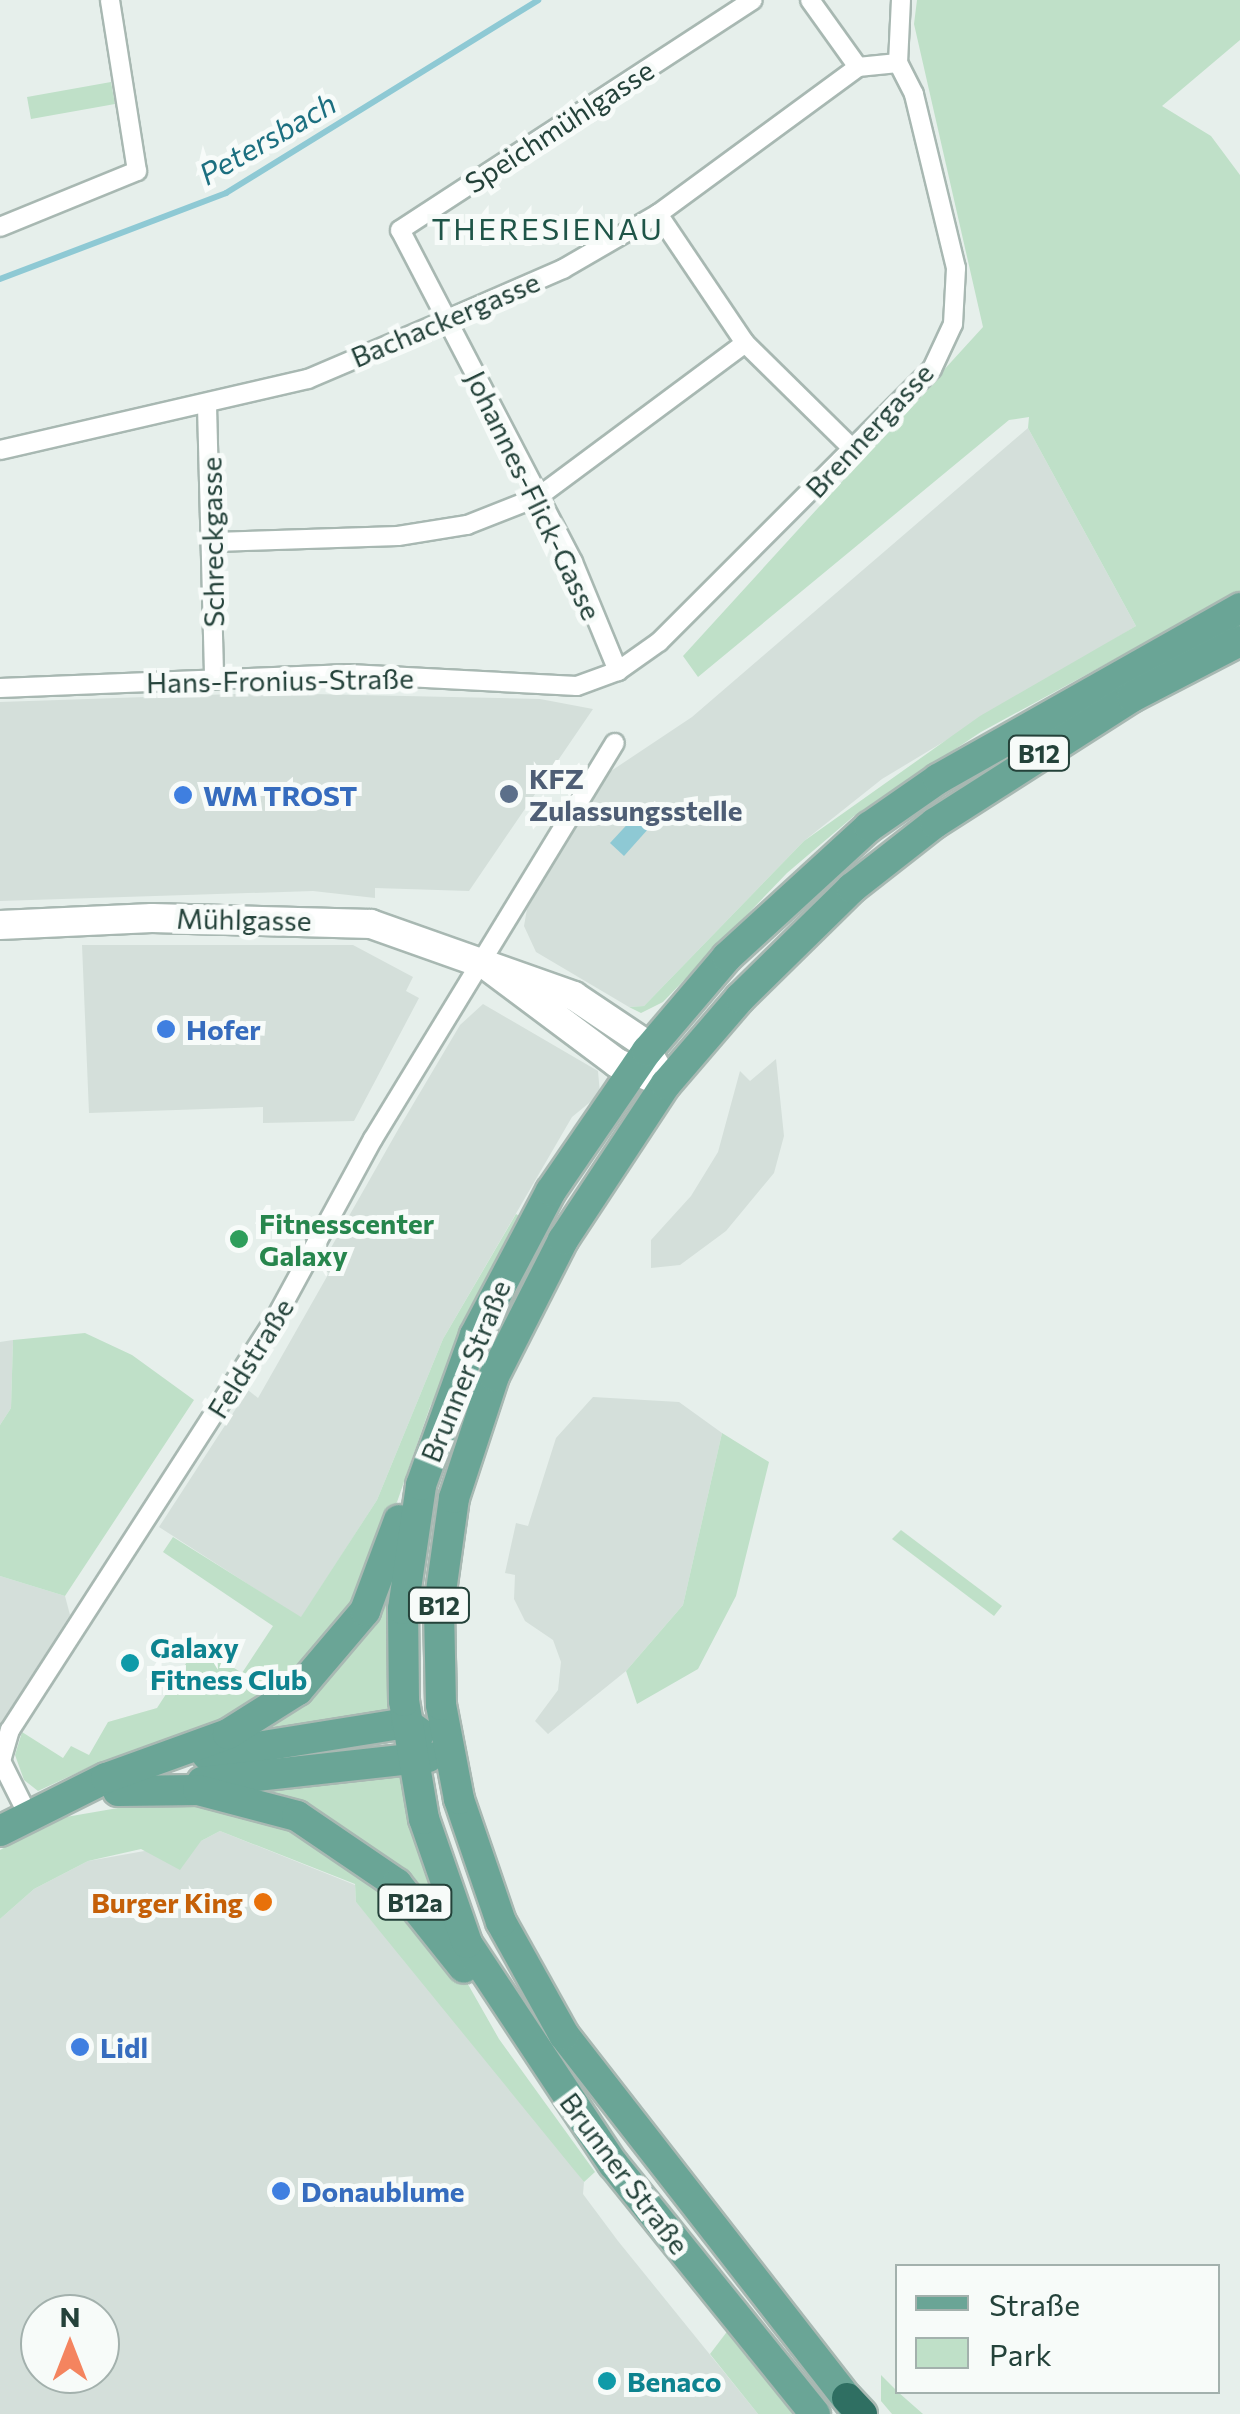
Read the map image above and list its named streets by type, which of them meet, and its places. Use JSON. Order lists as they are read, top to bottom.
{
  "streets": {
    "main road": ["B12", "Brunner Straße", "B12a"],
    "street": [
      "Speichmühlgasse",
      "Bachackergasse",
      "Brennergasse",
      "Johannes-Flick-Gasse",
      "Schreckgasse",
      "Hans-Fronius-Straße",
      "Mühlgasse",
      "Feldstraße"
    ]
  },
  "crossings": [
    ["Speichmühlgasse", "Bachackergasse"],
    ["Speichmühlgasse", "Johannes-Flick-Gasse"],
    ["Bachackergasse", "Brennergasse"],
    ["Bachackergasse", "Johannes-Flick-Gasse"],
    ["Bachackergasse", "Schreckgasse"],
    ["Brennergasse", "Johannes-Flick-Gasse"],
    ["Brennergasse", "Hans-Fronius-Straße"],
    ["Johannes-Flick-Gasse", "Hans-Fronius-Straße"],
    ["Schreckgasse", "Hans-Fronius-Straße"],
    ["Mühlgasse", "Feldstraße"],
    ["Mühlgasse", "Brunner Straße"],
    ["Brunner Straße", "B12a"]
  ],
  "districts": ["THERESIENAU"],
  "water": ["Petersbach"],
  "places": [
    "KFZ Zulassungsstelle",
    "WM TROST",
    "Hofer",
    "Fitnesscenter Galaxy",
    "Galaxy Fitness Club",
    "Burger King",
    "Lidl",
    "Donaublume",
    "Benaco"
  ],
  "legend": ["Straße", "Park"],
  "north": "top"
}
